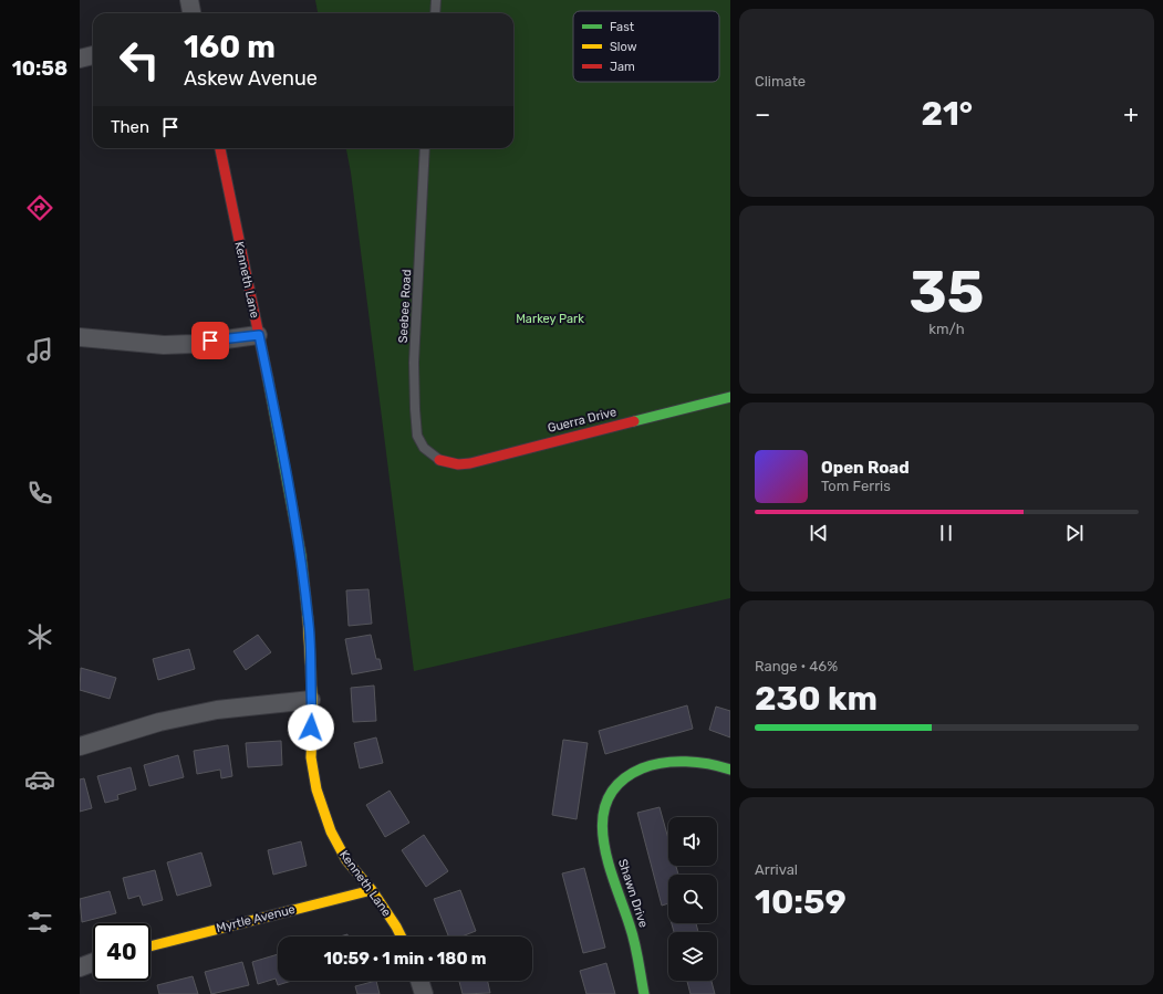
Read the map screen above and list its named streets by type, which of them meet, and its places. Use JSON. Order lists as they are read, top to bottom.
{
  "streets": {
    "street": [
      "Kenneth Lane",
      "Guerra Drive",
      "Shawn Drive",
      "Myrtle Avenue"
    ],
    "lane": ["Seebee Road"]
  },
  "crossings": [
    ["Kenneth Lane", "Myrtle Avenue"],
    ["Seebee Road", "Guerra Drive"]
  ],
  "parks": ["Markey Park"],
  "legend": ["Fast", "Slow", "Jam"],
  "page": {
    "tabs": "10:58",
    "tile": [
      "Climate",
      ["35", "km/h"],
      ["Range · 46%", "230 km"],
      ["Arrival", "10:59"]
    ],
    "turn": ["160 m", "Askew Avenue"],
    "heat": ["−", "21°", "+"],
    "then": "Then",
    "song": ["Open Road", "Tom Ferris"],
    "limit": "40",
    "trip": "10:59 · 1 min · 180 m"
  }
}
